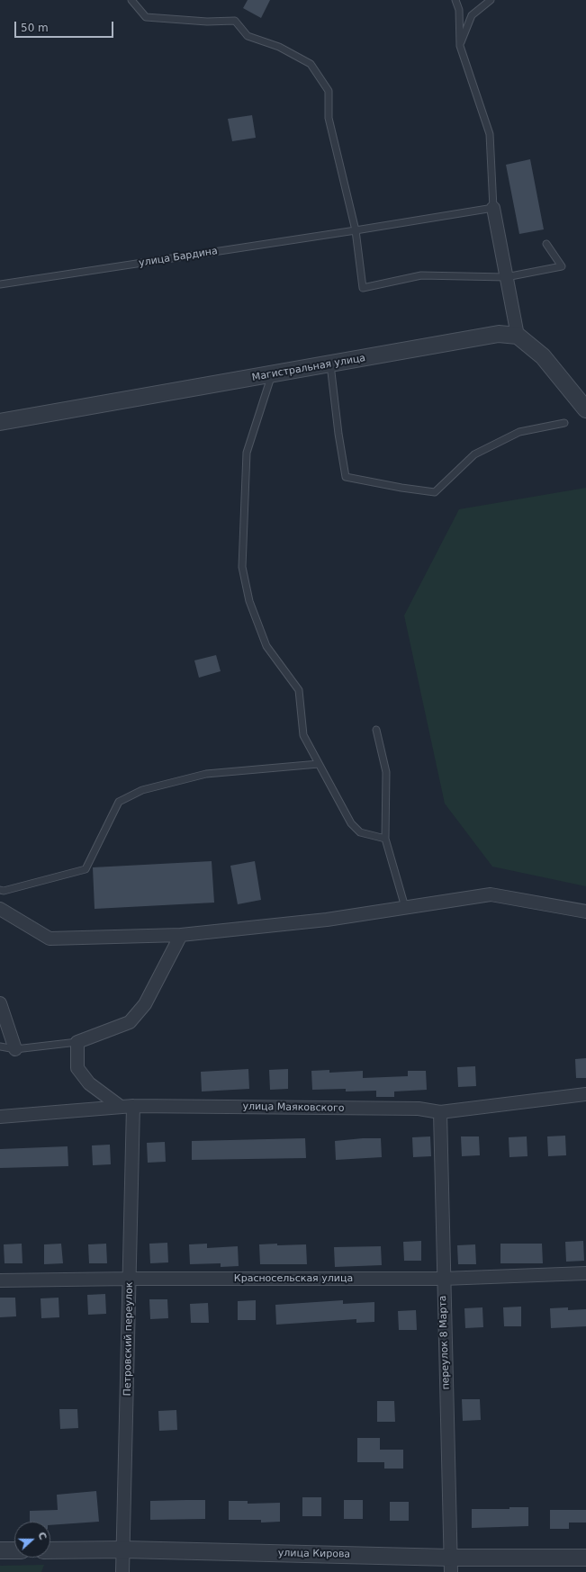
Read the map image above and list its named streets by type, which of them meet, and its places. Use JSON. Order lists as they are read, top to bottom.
{
  "streets": {
    "street": [
      "Магистральная улица",
      "улица Маяковского",
      "Красносельская улица",
      "Петровский переулок",
      "переулок 8 Марта",
      "улица Кирова"
    ],
    "lane": ["улица Бардина"]
  },
  "crossings": [
    ["улица Маяковского", "Петровский переулок"],
    ["улица Маяковского", "переулок 8 Марта"],
    ["Красносельская улица", "Петровский переулок"],
    ["Красносельская улица", "переулок 8 Марта"],
    ["Петровский переулок", "улица Кирова"],
    ["переулок 8 Марта", "улица Кирова"]
  ],
  "scale_bar": "50 m",
  "north": "right"
}
